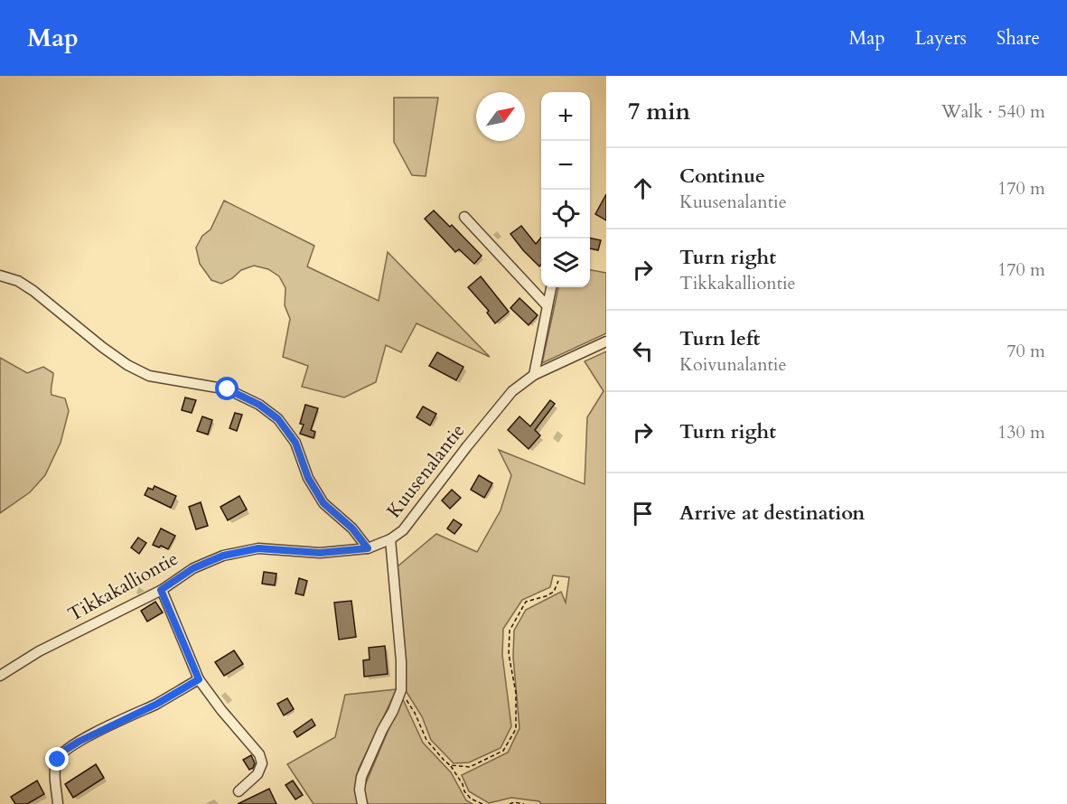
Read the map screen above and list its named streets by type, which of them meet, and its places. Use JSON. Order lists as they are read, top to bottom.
{
  "streets": {
    "street": ["Kuusenalantie", "Tikkakalliontie"]
  },
  "crossings": [
    ["Kuusenalantie", "Tikkakalliontie"]
  ],
  "north": "top right",
  "page": {
    "header": "Map",
    "nav": ["Map", "Layers", "Share"],
    "heading": ["7 min", "Walk · 540 m"],
    "map_buttons": ["+", "−"],
    "list": [
      ["Continue", "Kuusenalantie", "170 m"],
      ["Turn right", "Tikkakalliontie", "170 m"],
      ["Turn left", "Koivunalantie", "70 m"],
      ["Turn right", "130 m"],
      "Arrive at destination"
    ]
  }
}
